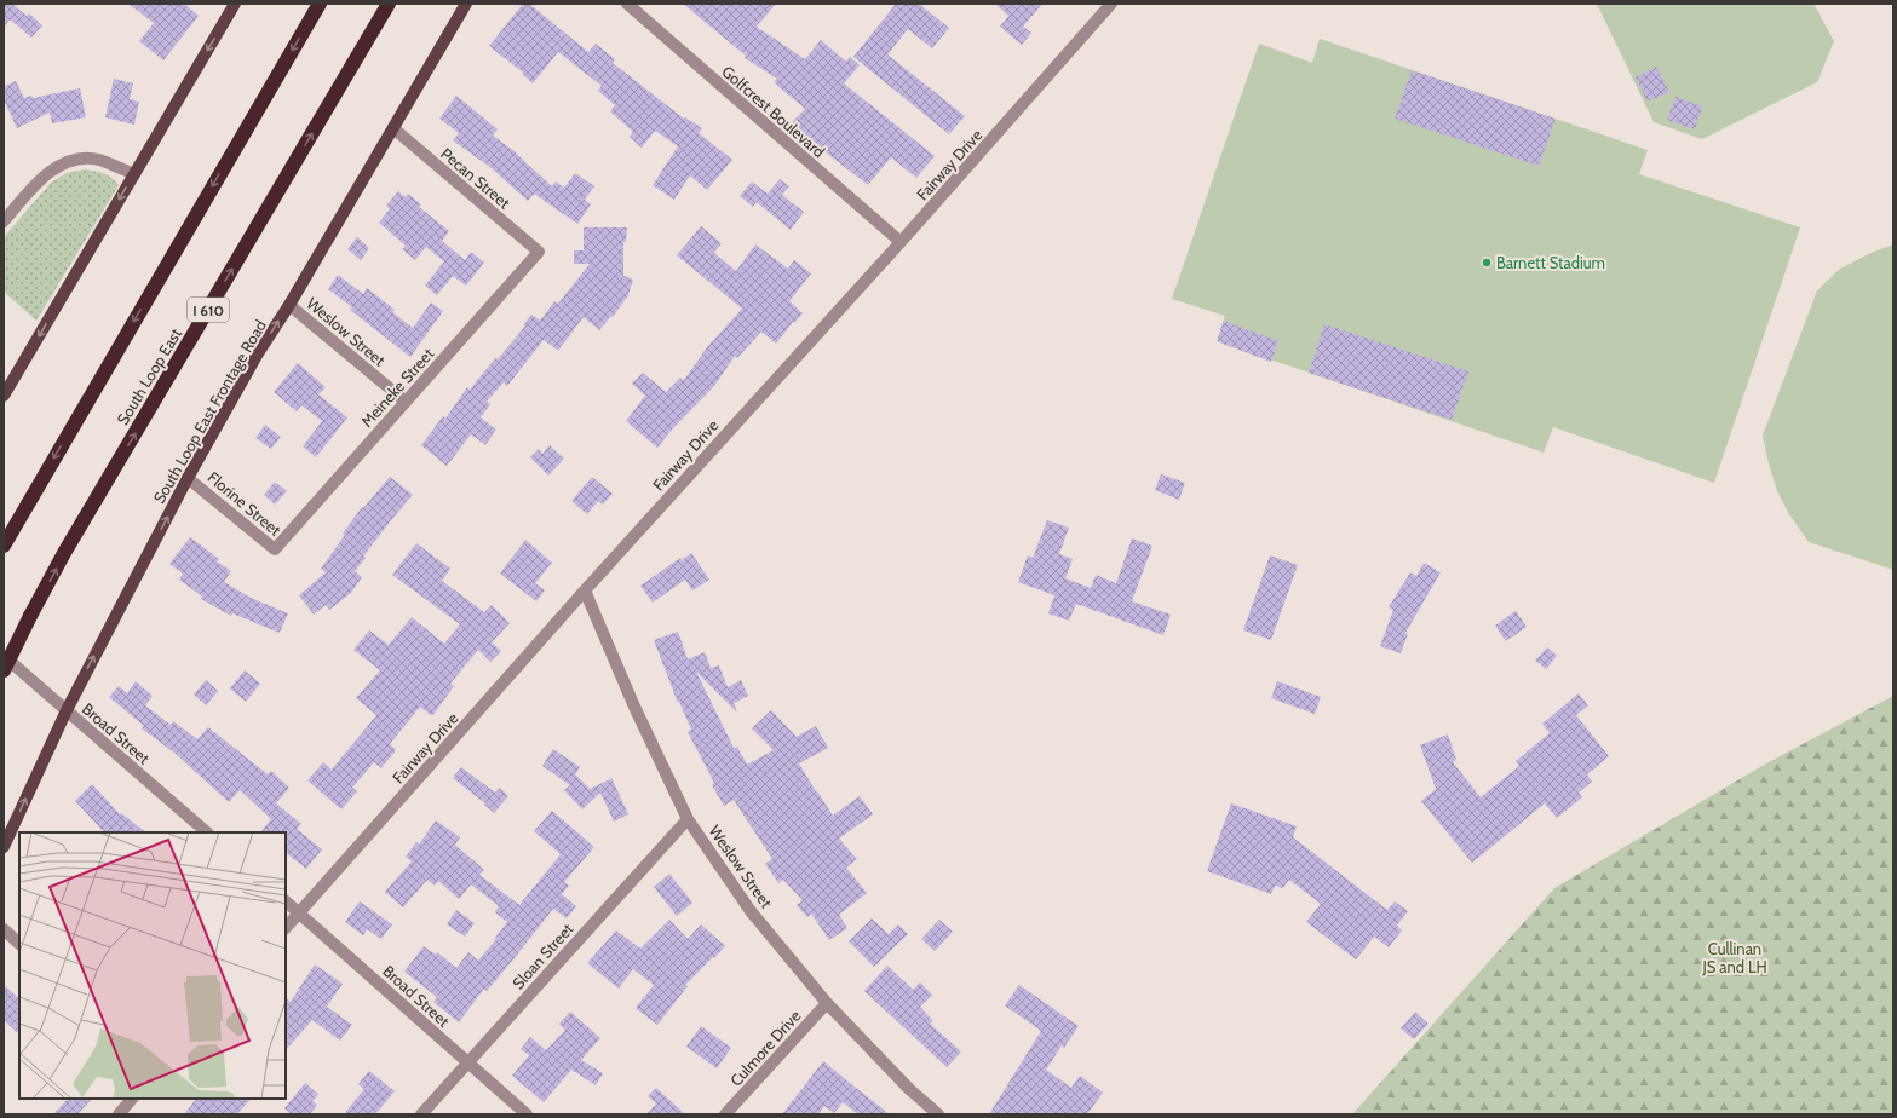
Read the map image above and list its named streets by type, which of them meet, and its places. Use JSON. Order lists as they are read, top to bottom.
{
  "streets": {
    "highway": ["I 610", "South Loop East"],
    "main road": ["South Loop East Frontage Road"],
    "street": [
      "Golfcrest Boulevard",
      "Fairway Drive",
      "Pecan Street",
      "Weslow Street",
      "Meineke Street",
      "Florine Street",
      "Broad Street",
      "Sloan Street",
      "Culmore Drive"
    ]
  },
  "crossings": [
    ["Golfcrest Boulevard", "Fairway Drive"],
    ["Fairway Drive", "Weslow Street"],
    ["Fairway Drive", "Broad Street"],
    ["Pecan Street", "Meineke Street"],
    ["Pecan Street", "South Loop East Frontage Road"],
    ["Weslow Street", "Meineke Street"],
    ["Weslow Street", "South Loop East Frontage Road"],
    ["Weslow Street", "Sloan Street"],
    ["Weslow Street", "Culmore Drive"],
    ["Meineke Street", "Florine Street"],
    ["South Loop East Frontage Road", "Florine Street"],
    ["South Loop East Frontage Road", "Broad Street"],
    ["Broad Street", "Sloan Street"]
  ],
  "one_way": ["South Loop East Frontage Road"],
  "parks": ["Cullinan JS and LH"],
  "places": ["Barnett Stadium"]
}
